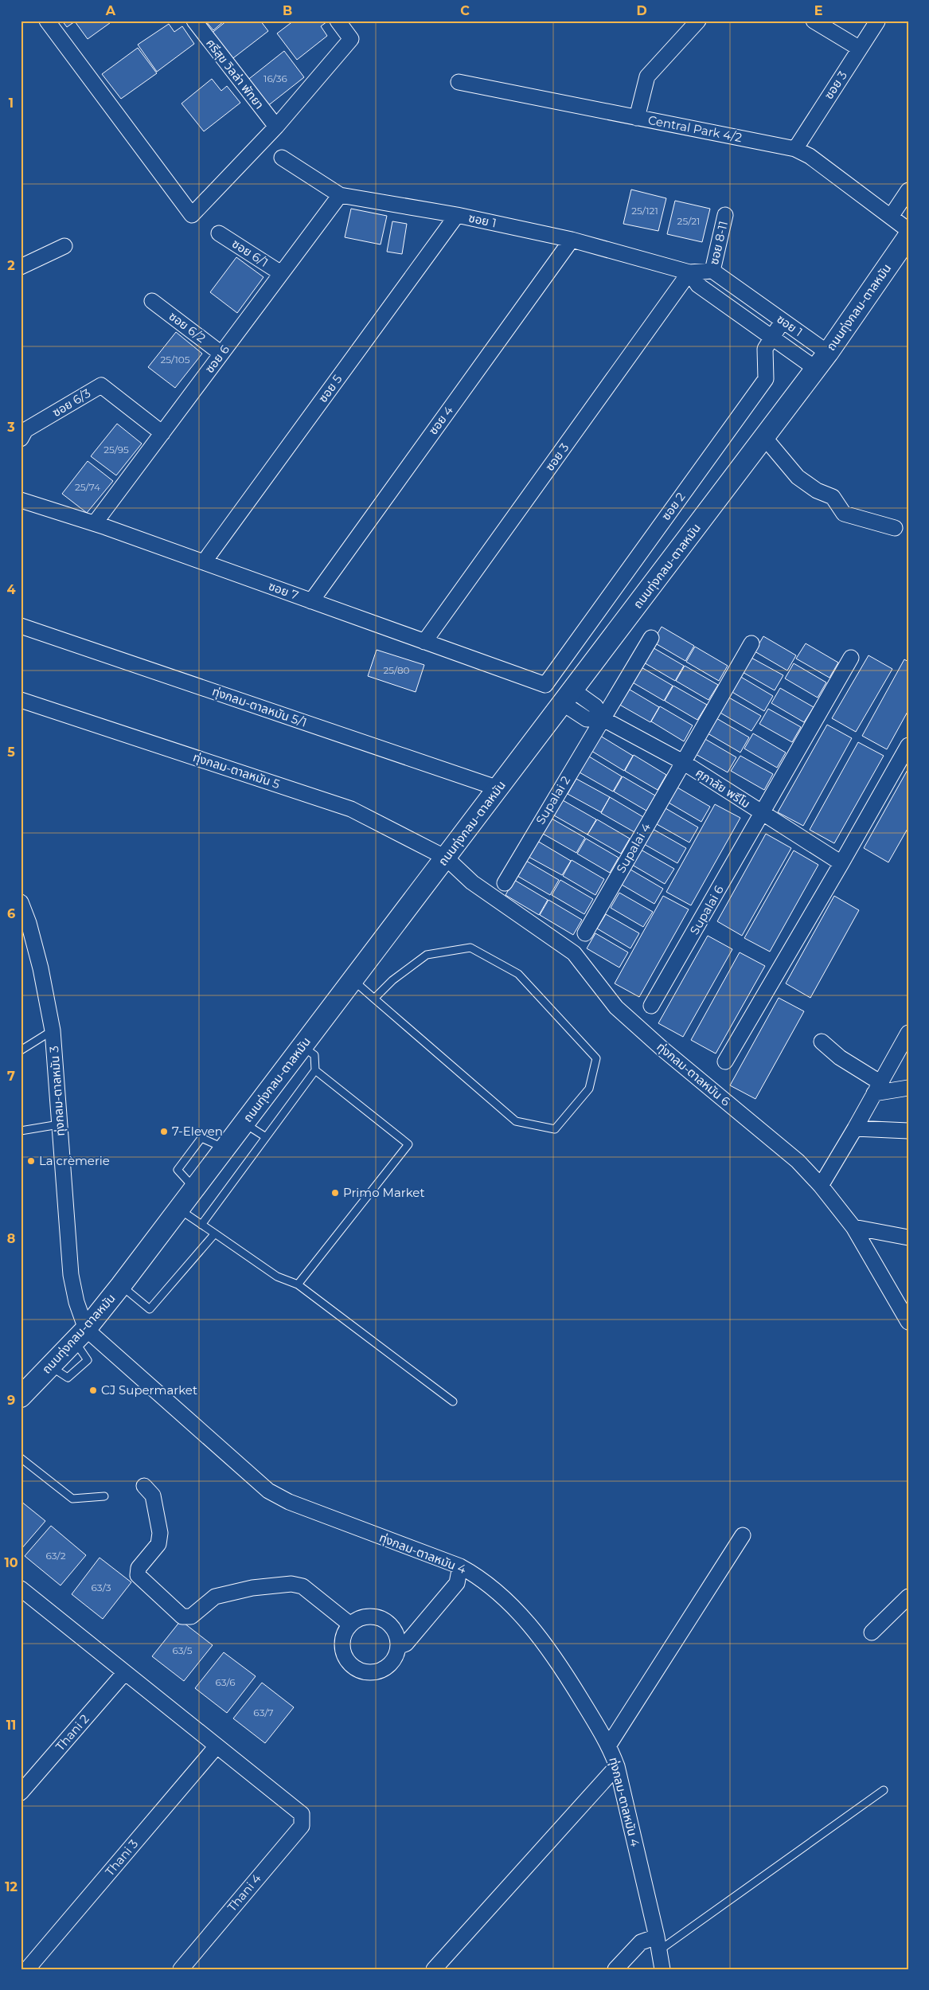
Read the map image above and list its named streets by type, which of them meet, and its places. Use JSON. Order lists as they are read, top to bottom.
{
  "streets": {
    "street": [
      "ศรีสุข วิลล่า พัทยา",
      "ซอย 3",
      "Central Park 4/2",
      "ซอย 1",
      "ซอย 8-11",
      "ซอย 6/1",
      "ถนนทุ่งกลม-ตาลหมัน",
      "ซอย 6/2",
      "ซอย 6",
      "ซอย 5",
      "ซอย 6/3",
      "ซอย 4",
      "ซอย 2",
      "ซอย 7",
      "ทุ่งกลม-ตาลหมัน 5/1",
      "ทุ่งกลม-ตาลหมัน 5",
      "ศุภาลัย พรีโม",
      "Supalai 2",
      "Supalai 4",
      "Supalai 6",
      "ทุ่งกลม-ตาลหมัน 6",
      "ทุ่งกลม-ตาลหมัน 3",
      "ทุ่งกลม-ตาลหมัน 4",
      "Thani 2",
      "Thani 3",
      "Thani 4"
    ]
  },
  "crossings": [
    ["ซอย 3", "Central Park 4/2"],
    ["ซอย 3", "ซอย 1"],
    ["ซอย 3", "ซอย 7"],
    ["ซอย 1", "ซอย 8-11"],
    ["ซอย 1", "ถนนทุ่งกลม-ตาลหมัน"],
    ["ซอย 1", "ซอย 6"],
    ["ซอย 1", "ซอย 5"],
    ["ซอย 1", "ซอย 4"],
    ["ซอย 1", "ซอย 2"],
    ["ซอย 6/1", "ซอย 6"],
    ["ถนนทุ่งกลม-ตาลหมัน", "ทุ่งกลม-ตาลหมัน 5/1"],
    ["ถนนทุ่งกลม-ตาลหมัน", "ทุ่งกลม-ตาลหมัน 5"],
    ["ถนนทุ่งกลม-ตาลหมัน", "ศุภาลัย พรีโม"],
    ["ถนนทุ่งกลม-ตาลหมัน", "ทุ่งกลม-ตาลหมัน 6"],
    ["ถนนทุ่งกลม-ตาลหมัน", "ทุ่งกลม-ตาลหมัน 3"],
    ["ถนนทุ่งกลม-ตาลหมัน", "ทุ่งกลม-ตาลหมัน 4"],
    ["ซอย 6/2", "ซอย 6"],
    ["ซอย 6", "ซอย 6/3"],
    ["ซอย 6", "ซอย 7"],
    ["ซอย 5", "ซอย 7"],
    ["ซอย 4", "ซอย 7"],
    ["ซอย 2", "ซอย 7"],
    ["ทุ่งกลม-ตาลหมัน 5", "ทุ่งกลม-ตาลหมัน 6"],
    ["ศุภาลัย พรีโม", "Supalai 2"],
    ["ศุภาลัย พรีโม", "Supalai 4"],
    ["ศุภาลัย พรีโม", "Supalai 6"],
    ["ทุ่งกลม-ตาลหมัน 3", "ทุ่งกลม-ตาลหมัน 4"],
    ["Thani 3", "Thani 4"]
  ],
  "places": [
    "7-Eleven",
    "La crèmerie",
    "Primo Market",
    "CJ Supermarket"
  ],
  "house_numbers": [
    "16/36",
    "25/121",
    "25/21",
    "25/105",
    "25/95",
    "25/74",
    "25/80",
    "63/2",
    "63/3",
    "63/5",
    "63/6",
    "63/7"
  ],
  "grid": {
    "columns": [
      "A",
      "B",
      "C",
      "D",
      "E"
    ],
    "rows": [
      "1",
      "2",
      "3",
      "4",
      "5",
      "6",
      "7",
      "8",
      "9",
      "10",
      "11",
      "12"
    ]
  }
}
